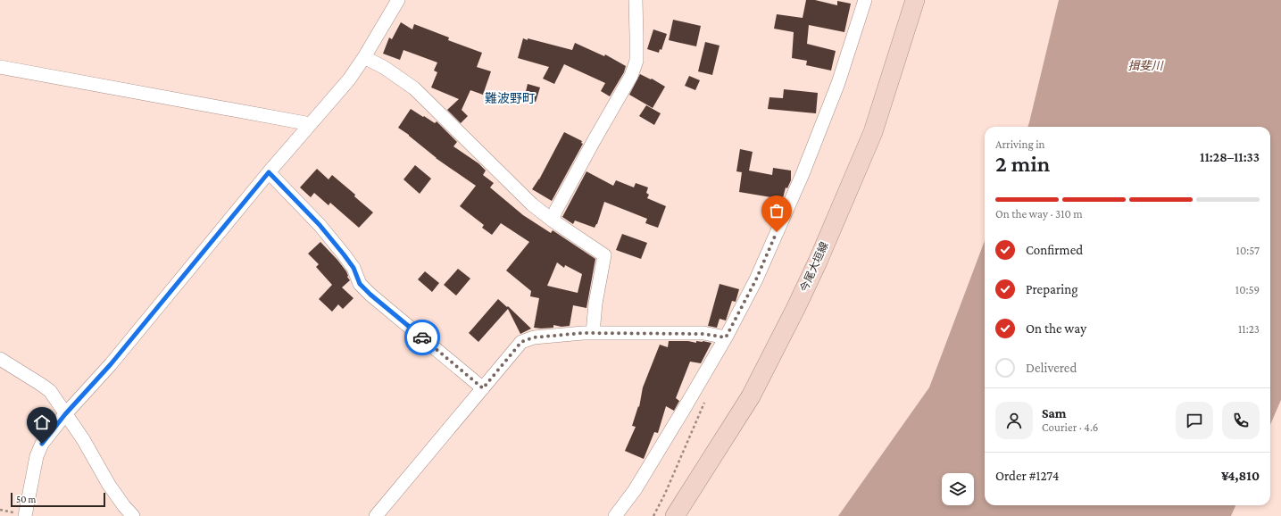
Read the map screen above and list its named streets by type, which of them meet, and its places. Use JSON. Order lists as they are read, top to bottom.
{
  "streets": {
    "main road": ["今尾大垣線"]
  },
  "districts": ["難波野町"],
  "water": ["揖斐川"],
  "scale_bar": "50 m",
  "page": {
    "heading": ["2 min", "Arriving in", "11:28–11:33"],
    "panel": [
      "Sam",
      "Courier · 4.6",
      "Order #1274",
      "¥4,810"
    ],
    "bar": "On the way · 310 m",
    "list": [
      ["Confirmed", "10:57"],
      ["Preparing", "10:59"],
      ["On the way", "11:23"],
      "Delivered"
    ],
    "scale": "50 m"
  }
}
